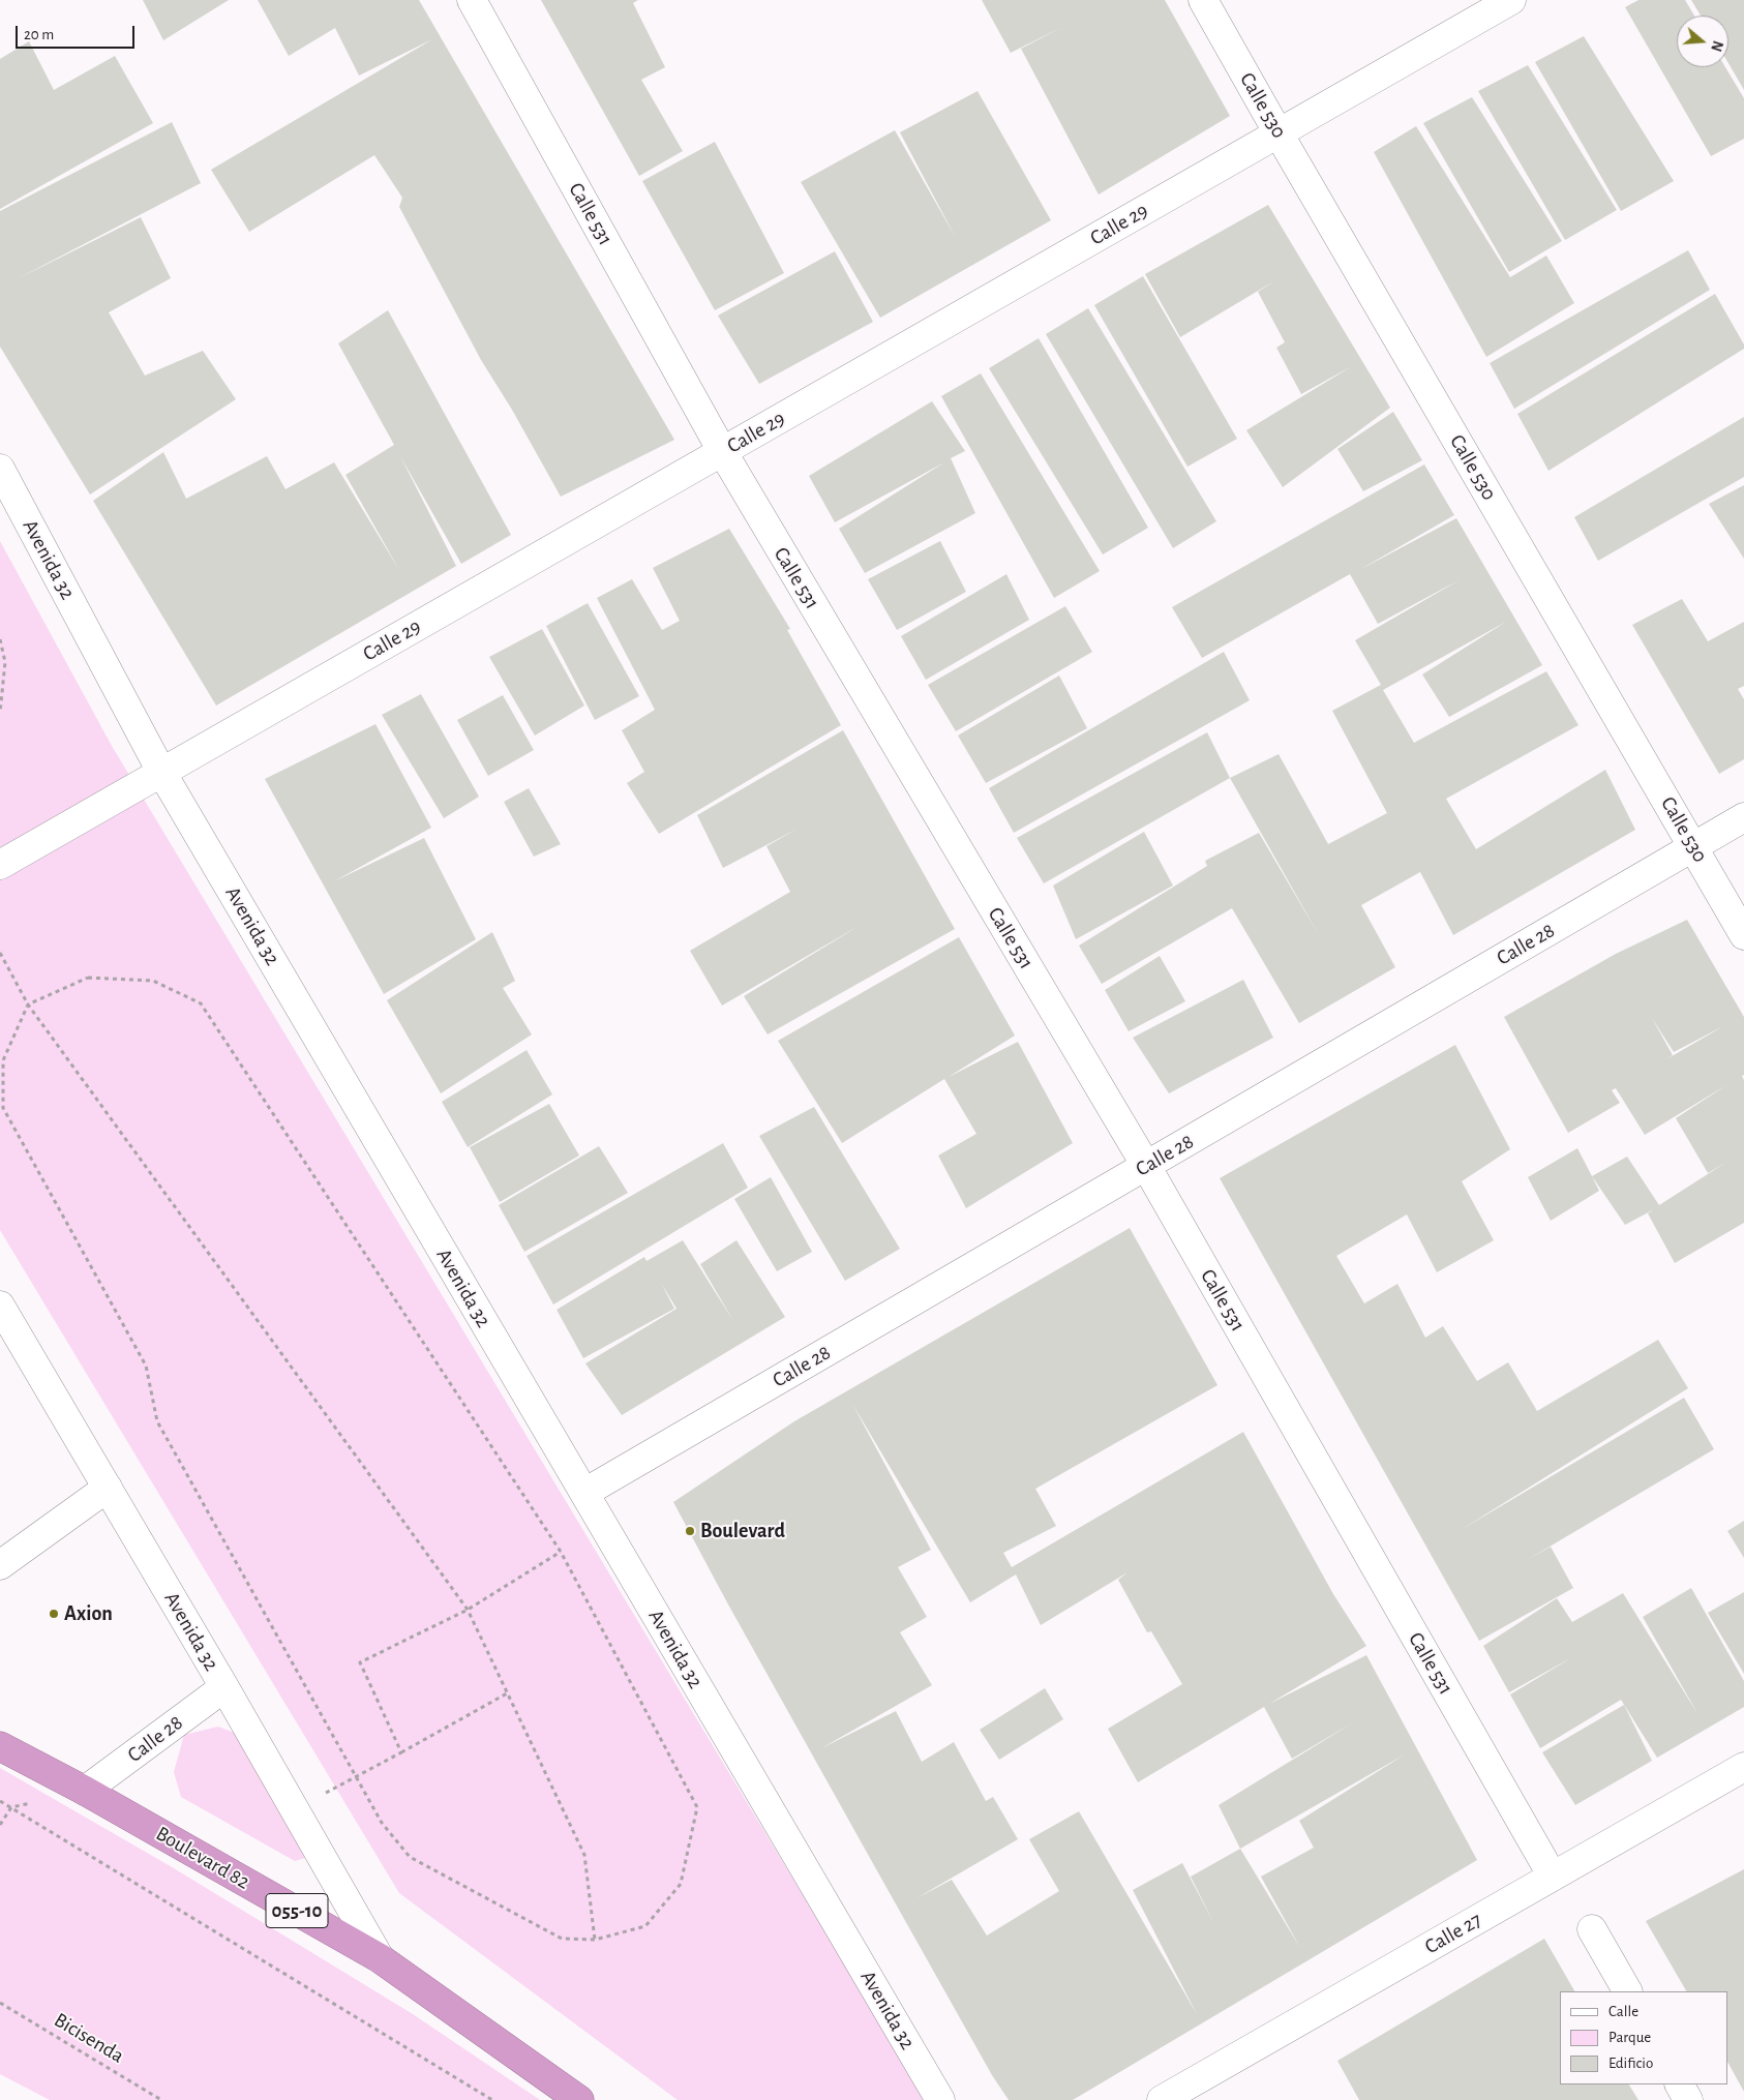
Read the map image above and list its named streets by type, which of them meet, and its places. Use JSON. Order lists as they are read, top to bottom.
{
  "streets": {
    "highway": ["Boulevard 82", "055-10"],
    "street": [
      "Calle 530",
      "Calle 531",
      "Calle 29",
      "Avenida 32",
      "Calle 28",
      "Calle 27"
    ],
    "path": ["Bicisenda"]
  },
  "crossings": [
    ["Calle 530", "Calle 29"],
    ["Calle 530", "Calle 28"],
    ["Calle 531", "Calle 29"],
    ["Calle 531", "Calle 28"],
    ["Calle 531", "Calle 27"],
    ["Calle 29", "Avenida 32"],
    ["Avenida 32", "Calle 28"],
    ["Avenida 32", "Boulevard 82"],
    ["Calle 28", "Boulevard 82"]
  ],
  "places": ["Boulevard", "Axion"],
  "legend": ["Calle", "Parque", "Edificio"],
  "scale_bar": "20 m",
  "north": "right"
}
